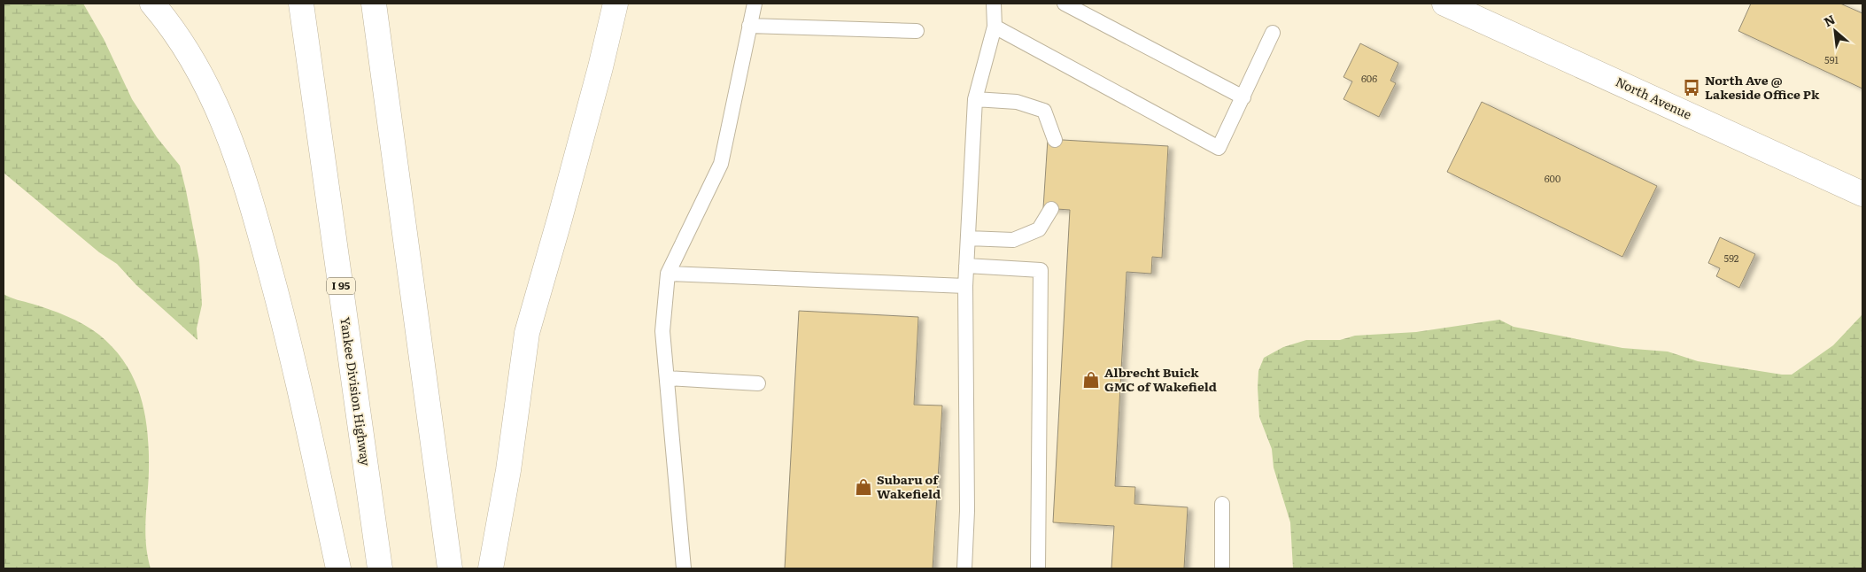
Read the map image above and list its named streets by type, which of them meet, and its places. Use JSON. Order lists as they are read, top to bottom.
{
  "streets": {
    "main road": ["North Avenue", "I 95", "Yankee Division Highway"]
  },
  "places": {
    "bus stop": ["North Ave @ Lakeside Office Pk"],
    "shop": ["Albrecht Buick GMC of Wakefield", "Subaru of Wakefield"]
  },
  "house_numbers": [
    "591",
    "606",
    "600",
    "592"
  ],
  "north": "top left"
}
